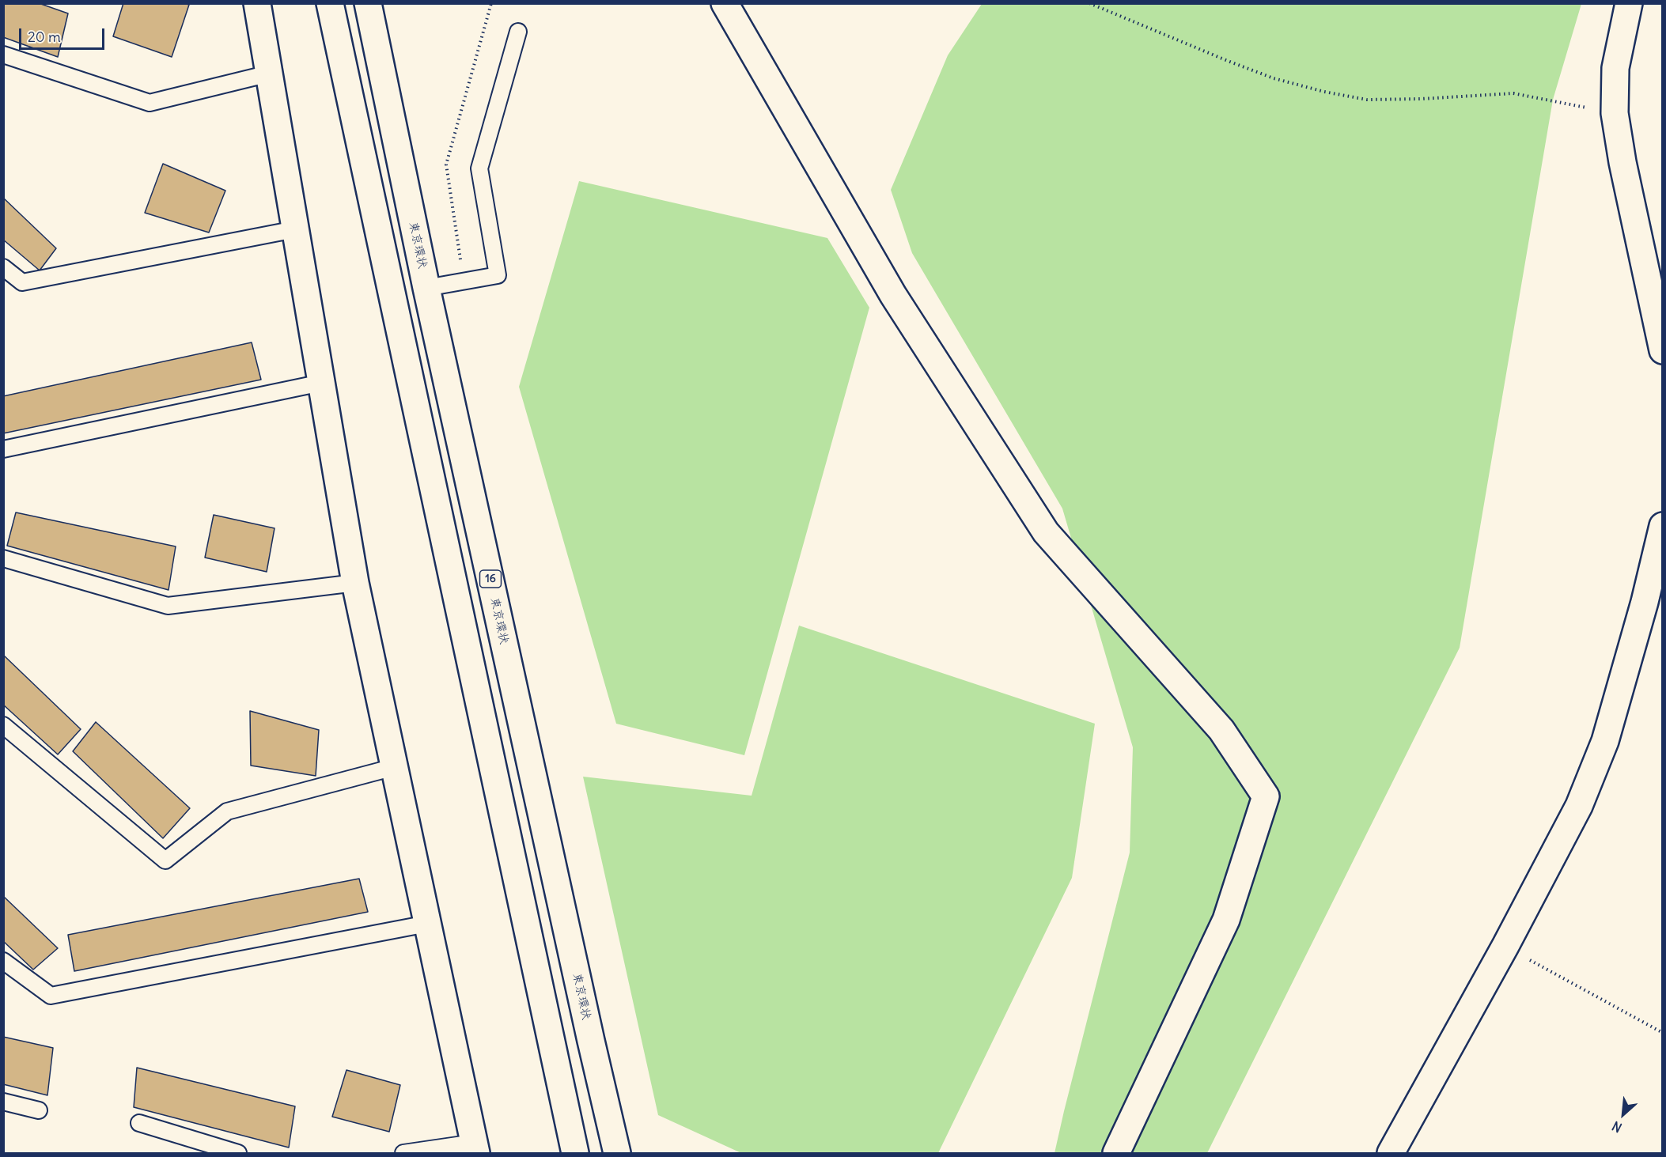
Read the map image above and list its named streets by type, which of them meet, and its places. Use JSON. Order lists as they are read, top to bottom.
{
  "streets": {
    "main road": ["東京環状", "16"]
  },
  "scale_bar": "20 m",
  "north": "bottom left"
}
